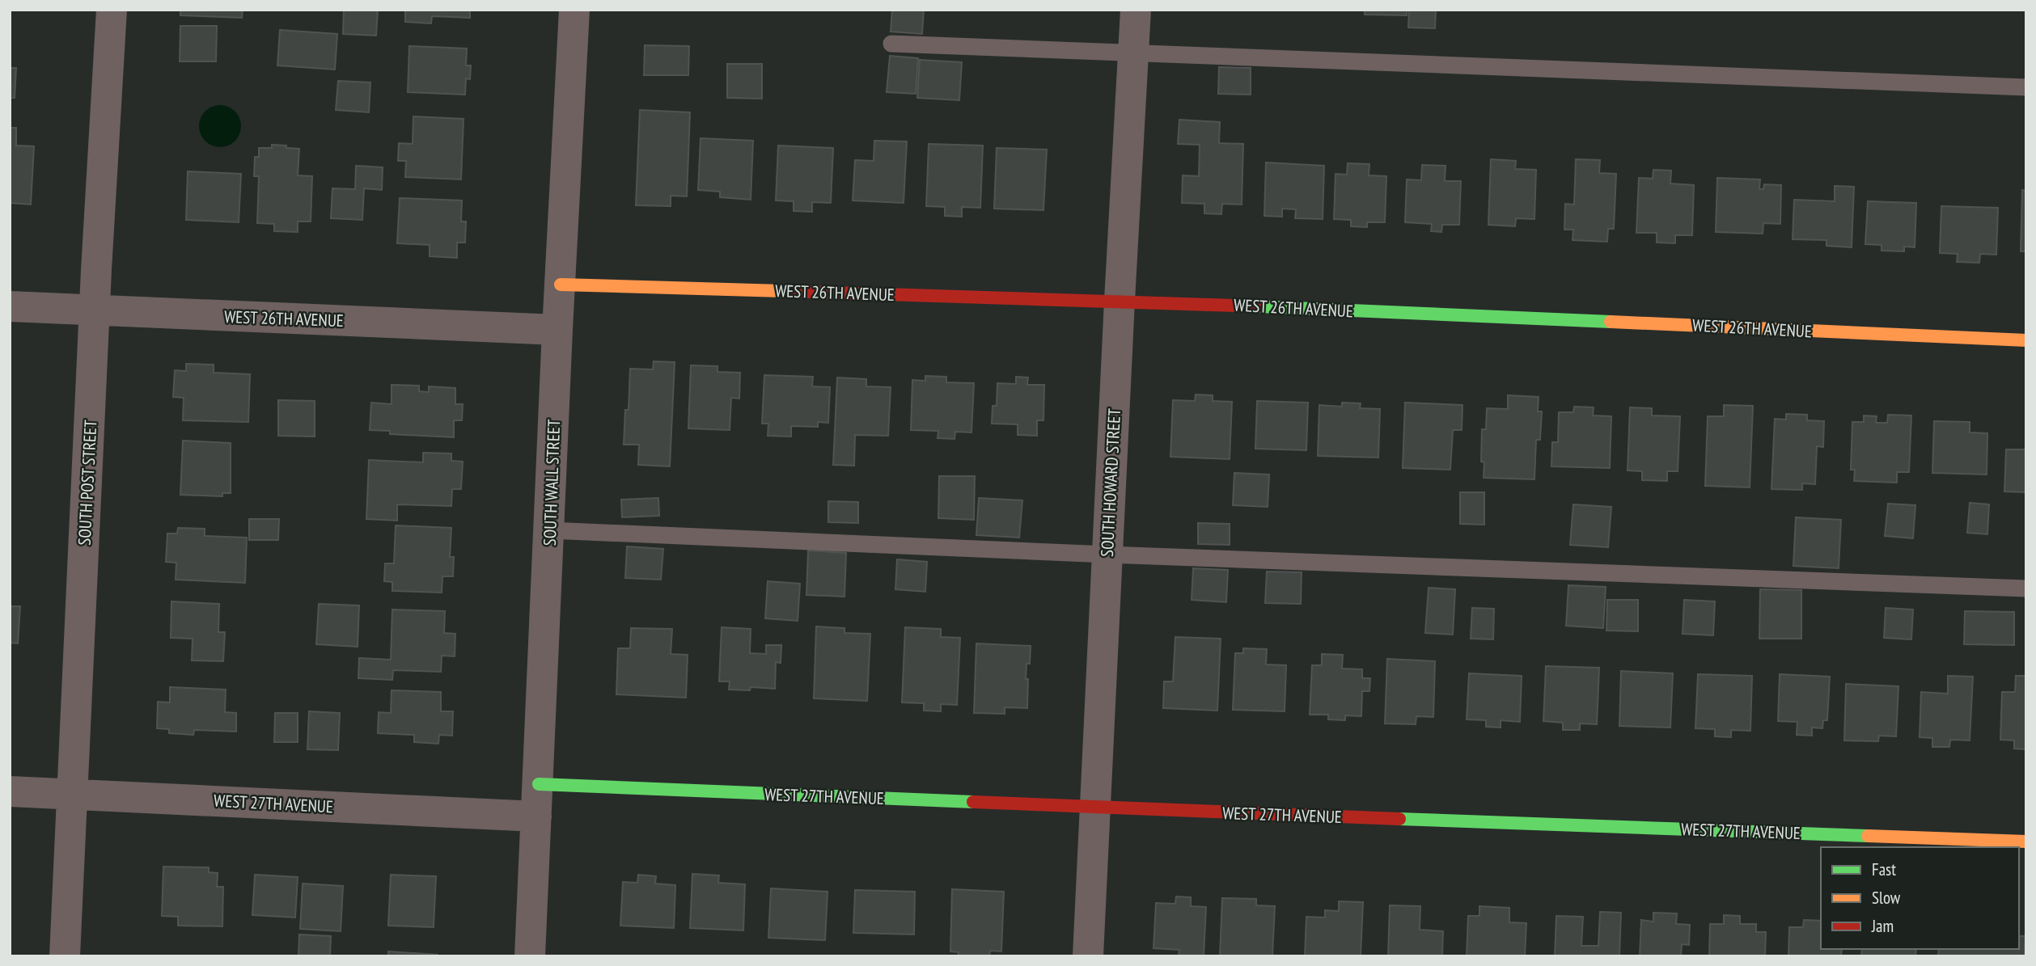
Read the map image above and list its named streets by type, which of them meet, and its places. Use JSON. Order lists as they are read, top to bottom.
{
  "streets": {
    "street": [
      "WEST 26TH AVENUE",
      "SOUTH POST STREET",
      "SOUTH WALL STREET",
      "SOUTH HOWARD STREET",
      "WEST 27TH AVENUE"
    ]
  },
  "crossings": [
    ["WEST 26TH AVENUE", "SOUTH POST STREET"],
    ["WEST 26TH AVENUE", "SOUTH WALL STREET"],
    ["WEST 26TH AVENUE", "SOUTH HOWARD STREET"],
    ["SOUTH POST STREET", "WEST 27TH AVENUE"],
    ["SOUTH WALL STREET", "WEST 27TH AVENUE"],
    ["SOUTH HOWARD STREET", "WEST 27TH AVENUE"]
  ],
  "legend": ["Fast", "Slow", "Jam"]
}
